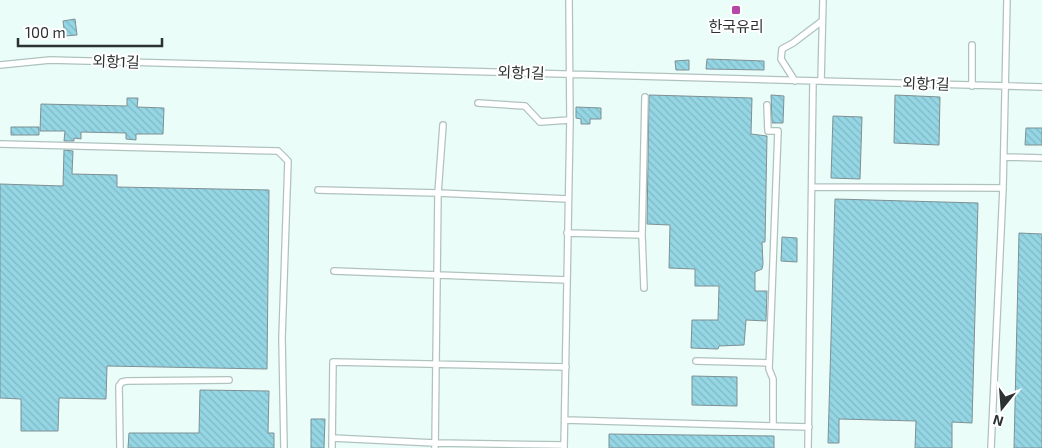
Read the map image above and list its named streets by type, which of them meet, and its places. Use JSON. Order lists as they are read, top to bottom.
{
  "streets": {
    "lane": ["외항1길"]
  },
  "places": {
    "transit": ["한국유리"]
  },
  "scale_bar": "100 m",
  "north": "bottom"
}
